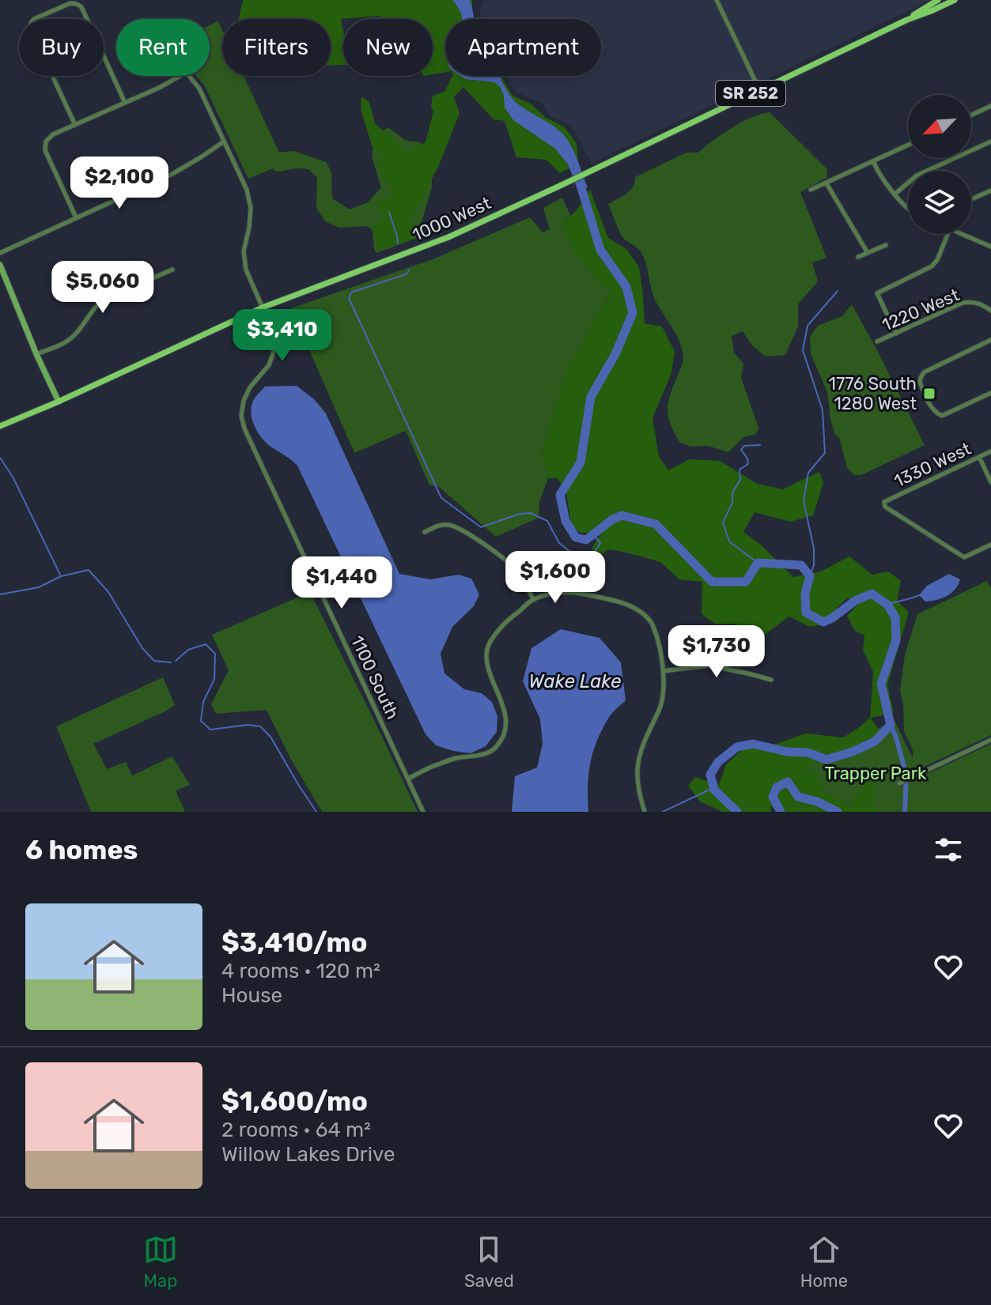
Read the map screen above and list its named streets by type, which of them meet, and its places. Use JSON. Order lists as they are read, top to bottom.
{
  "streets": {
    "main road": ["SR 252", "1000 West"],
    "street": ["1220 West", "1330 West", "1100 South"]
  },
  "crossings": [
    ["SR 252", "1000 West"],
    ["1000 West", "1100 South"]
  ],
  "water": ["Wake Lake"],
  "parks": ["Trapper Park"],
  "places": {
    "transit": ["1776 South 1280 West"]
  },
  "north": "bottom left",
  "page": {
    "chip": [
      "Buy",
      "Rent",
      "Filters",
      "New",
      "Apartment"
    ],
    "price": [
      "$2,100",
      "$5,060",
      "$3,410",
      "$1,600",
      "$1,440",
      "$1,730"
    ],
    "heading": "6 homes",
    "list": [
      {
        "name": "$3,410/mo",
        "note": "4 rooms · 120 m² · House"
      },
      {
        "name": "$1,600/mo",
        "note": "2 rooms · 64 m² · Willow Lakes Drive"
      }
    ],
    "tabs": ["Map", "Saved", "Home"]
  }
}
